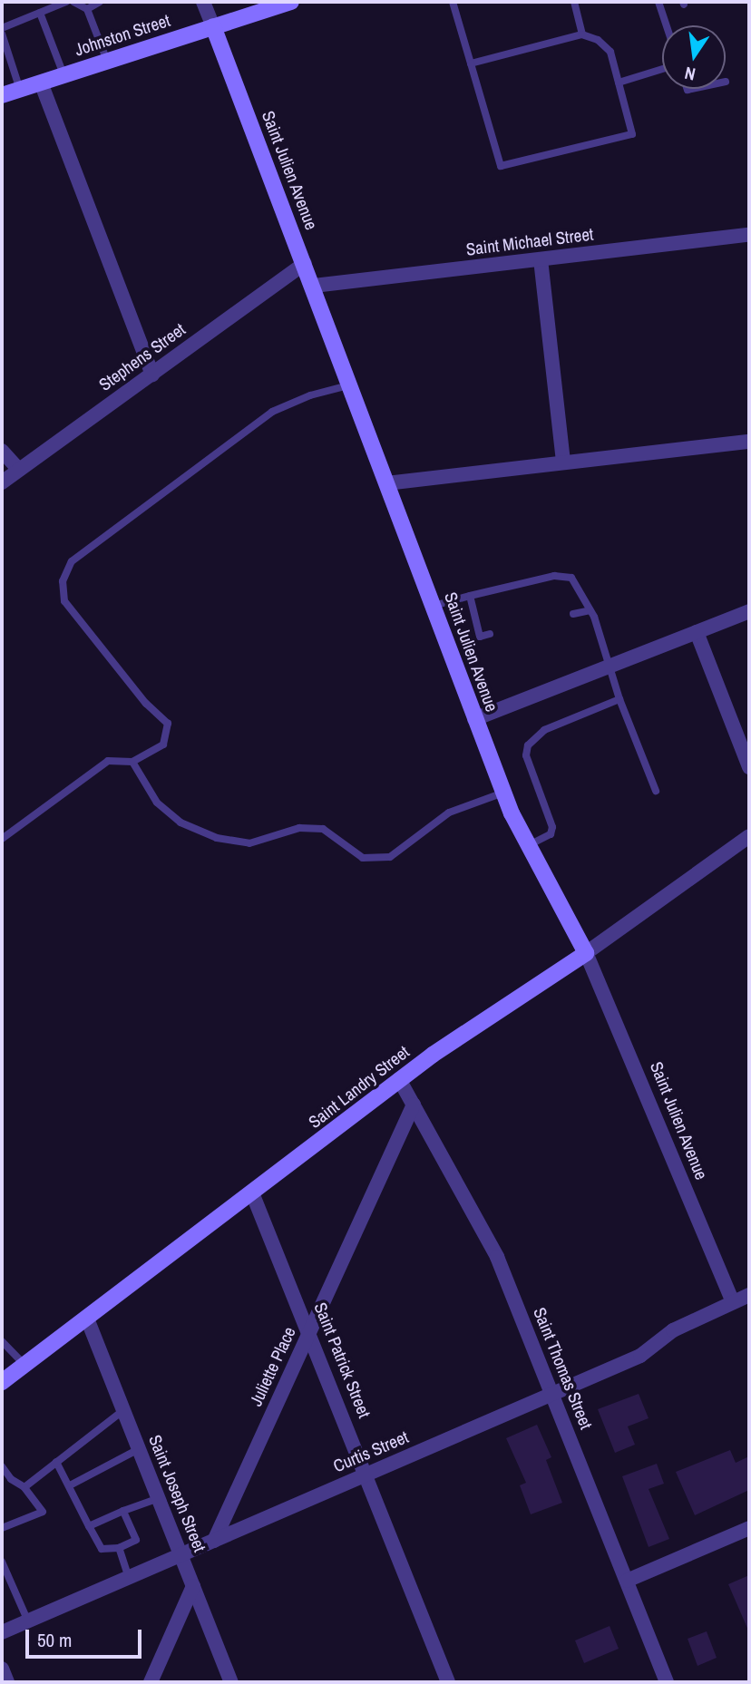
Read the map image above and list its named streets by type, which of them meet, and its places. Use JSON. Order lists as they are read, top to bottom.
{
  "streets": {
    "street": [
      "Johnston Street",
      "Saint Julien Avenue",
      "Saint Michael Street",
      "Stephens Street",
      "Saint Landry Street",
      "Saint Patrick Street",
      "Juliette Place",
      "Saint Thomas Street",
      "Curtis Street",
      "Saint Joseph Street"
    ]
  },
  "crossings": [
    ["Johnston Street", "Saint Julien Avenue"],
    ["Saint Julien Avenue", "Saint Michael Street"],
    ["Saint Julien Avenue", "Stephens Street"],
    ["Saint Julien Avenue", "Saint Landry Street"],
    ["Saint Julien Avenue", "Curtis Street"],
    ["Saint Landry Street", "Saint Patrick Street"],
    ["Saint Landry Street", "Saint Thomas Street"],
    ["Saint Landry Street", "Saint Joseph Street"],
    ["Saint Patrick Street", "Juliette Place"],
    ["Saint Patrick Street", "Curtis Street"],
    ["Juliette Place", "Saint Thomas Street"],
    ["Juliette Place", "Curtis Street"],
    ["Saint Thomas Street", "Curtis Street"],
    ["Curtis Street", "Saint Joseph Street"]
  ],
  "scale_bar": "50 m",
  "north": "bottom"
}
